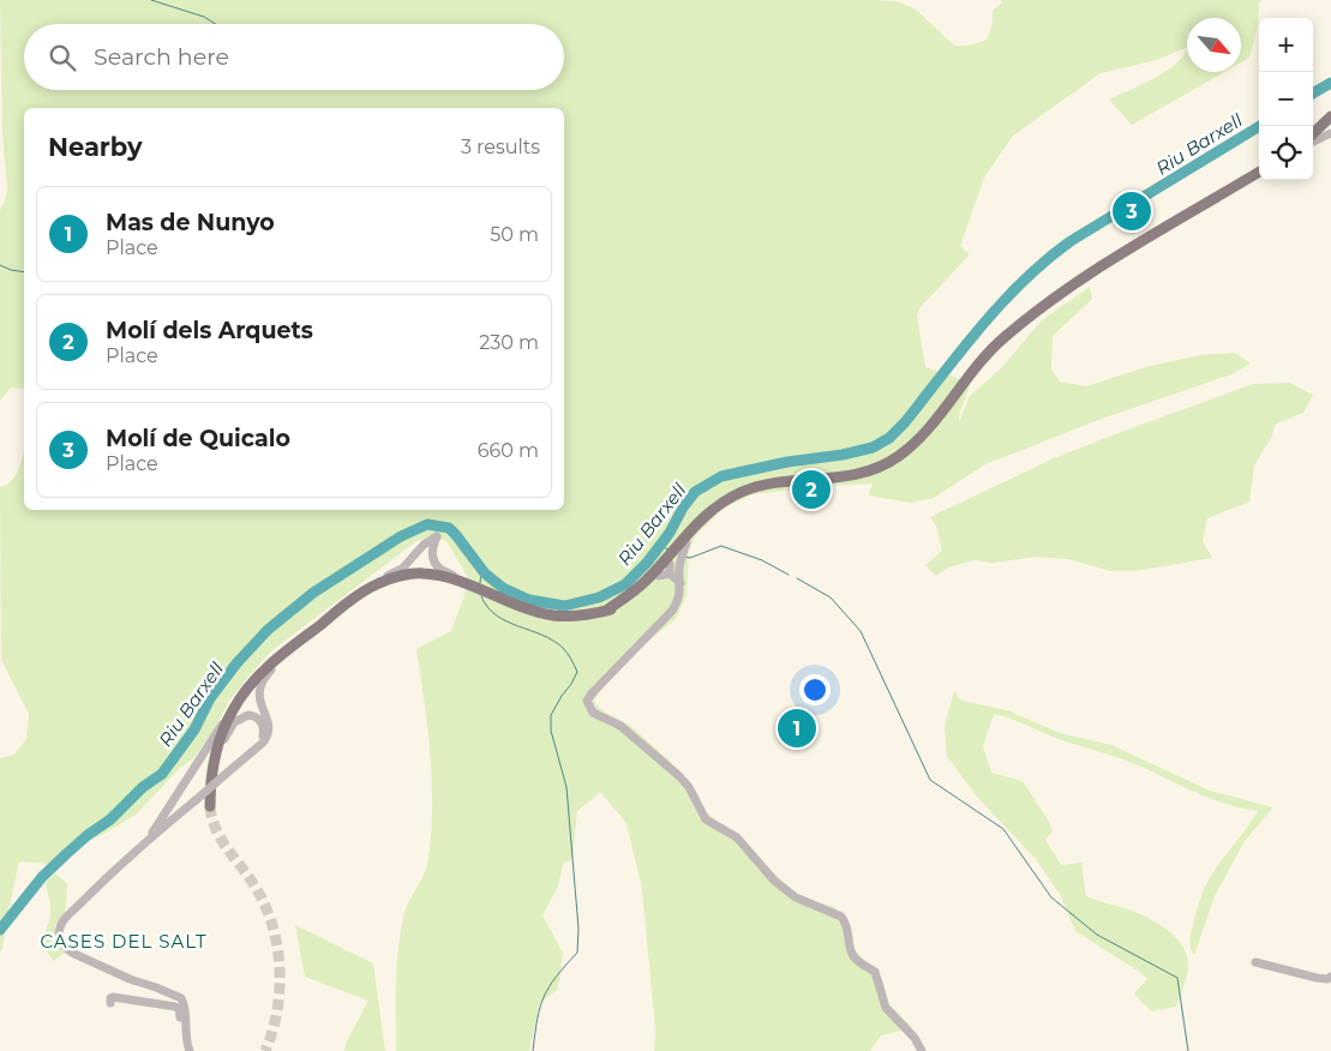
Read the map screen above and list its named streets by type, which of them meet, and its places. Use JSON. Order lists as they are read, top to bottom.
{
  "districts": ["CASES DEL SALT"],
  "water": ["Riu Barxell"],
  "north": "bottom right",
  "page": {
    "map_buttons": ["+", "−"],
    "search": "Search here",
    "heading": ["Nearby", "3 results"],
    "list": [
      {
        "mark": "1",
        "name": "Mas de Nunyo",
        "note": "Place",
        "value": "50 m"
      },
      {
        "mark": "2",
        "name": "Molí dels Arquets",
        "note": "Place",
        "value": "230 m"
      },
      {
        "mark": "3",
        "name": "Molí de Quicalo",
        "note": "Place",
        "value": "660 m"
      }
    ],
    "pins": ["3", "2", "1"]
  }
}
